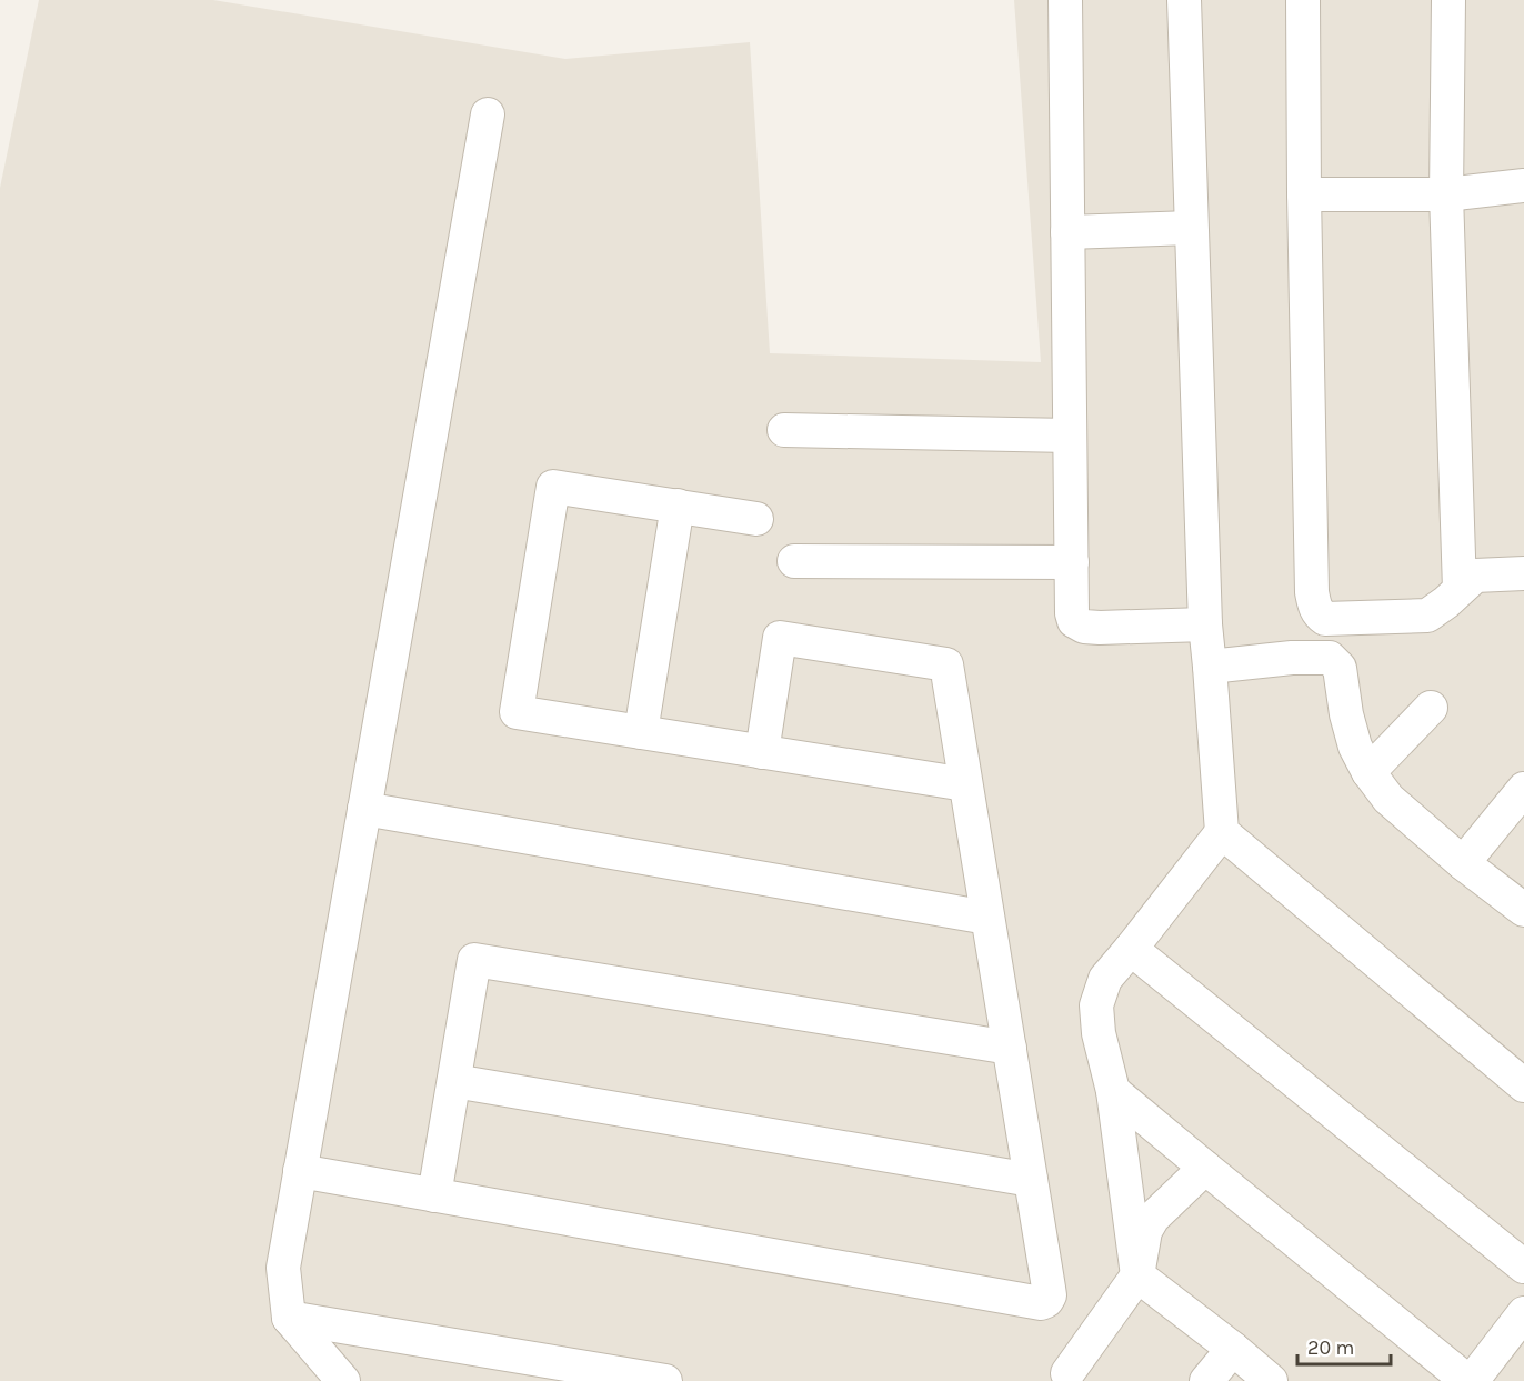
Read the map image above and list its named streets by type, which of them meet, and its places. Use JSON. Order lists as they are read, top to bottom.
{
  "scale_bar": "20 m"
}
